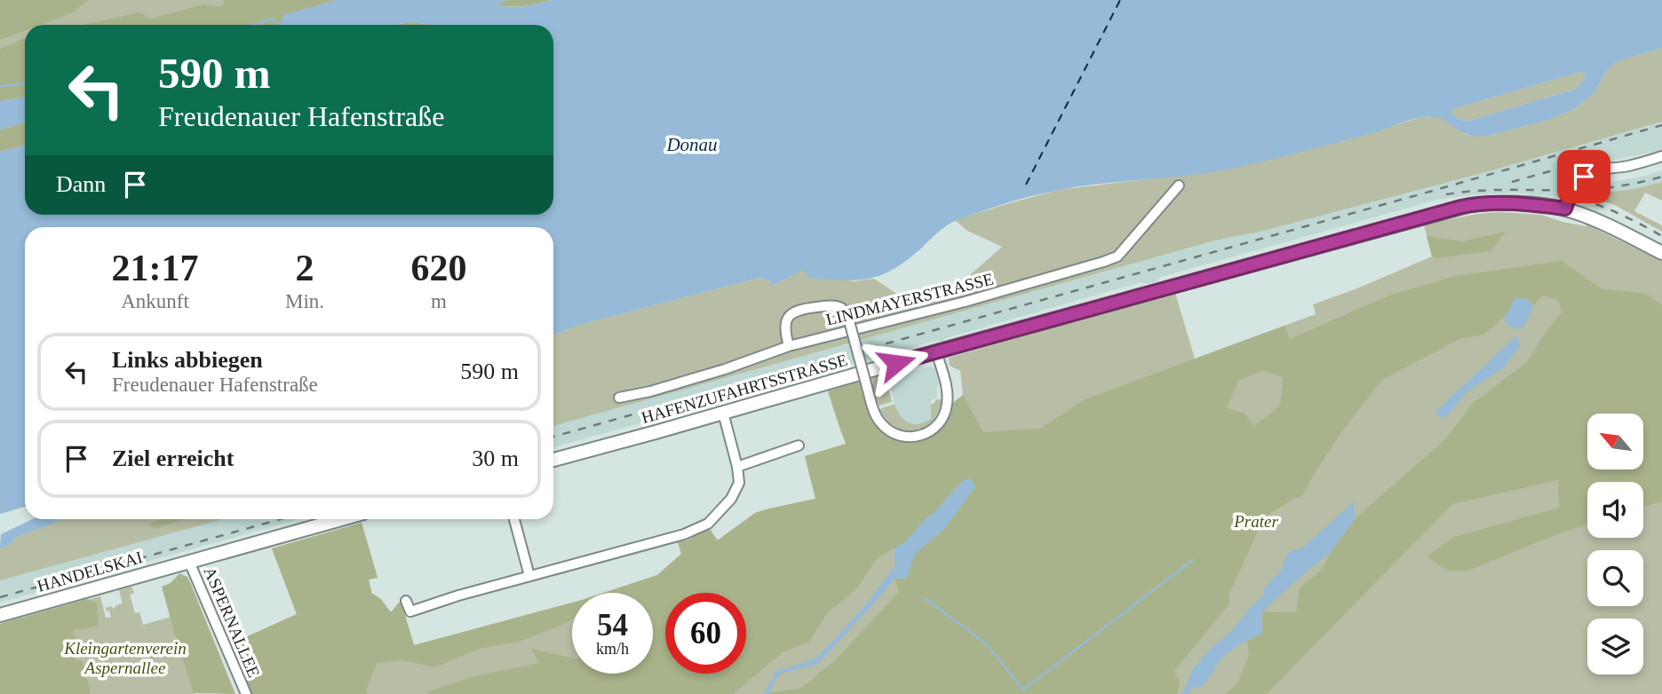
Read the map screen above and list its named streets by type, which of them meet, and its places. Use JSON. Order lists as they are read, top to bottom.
{
  "streets": {
    "main road": ["HAFENZUFAHRTSSTRASSE", "HANDELSKAI"],
    "street": ["LINDMAYERSTRASSE", "ASPERNALLEE"]
  },
  "crossings": [
    ["HANDELSKAI", "ASPERNALLEE"]
  ],
  "water": ["Donau"],
  "parks": ["Prater", "Kleingartenverein Aspernallee"],
  "north": "top left",
  "page": {
    "turn": ["590 m", "Freudenauer Hafenstraße"],
    "then": "Dann",
    "eta": [
      "21:17",
      "Ankunft",
      "2",
      "Min.",
      "620",
      "m"
    ],
    "list": [
      {
        "name": "Links abbiegen",
        "note": "Freudenauer Hafenstraße",
        "value": "590 m"
      },
      {
        "name": "Ziel erreicht",
        "value": "30 m"
      }
    ],
    "speed": "54 km/h",
    "limit": "60"
  }
}
